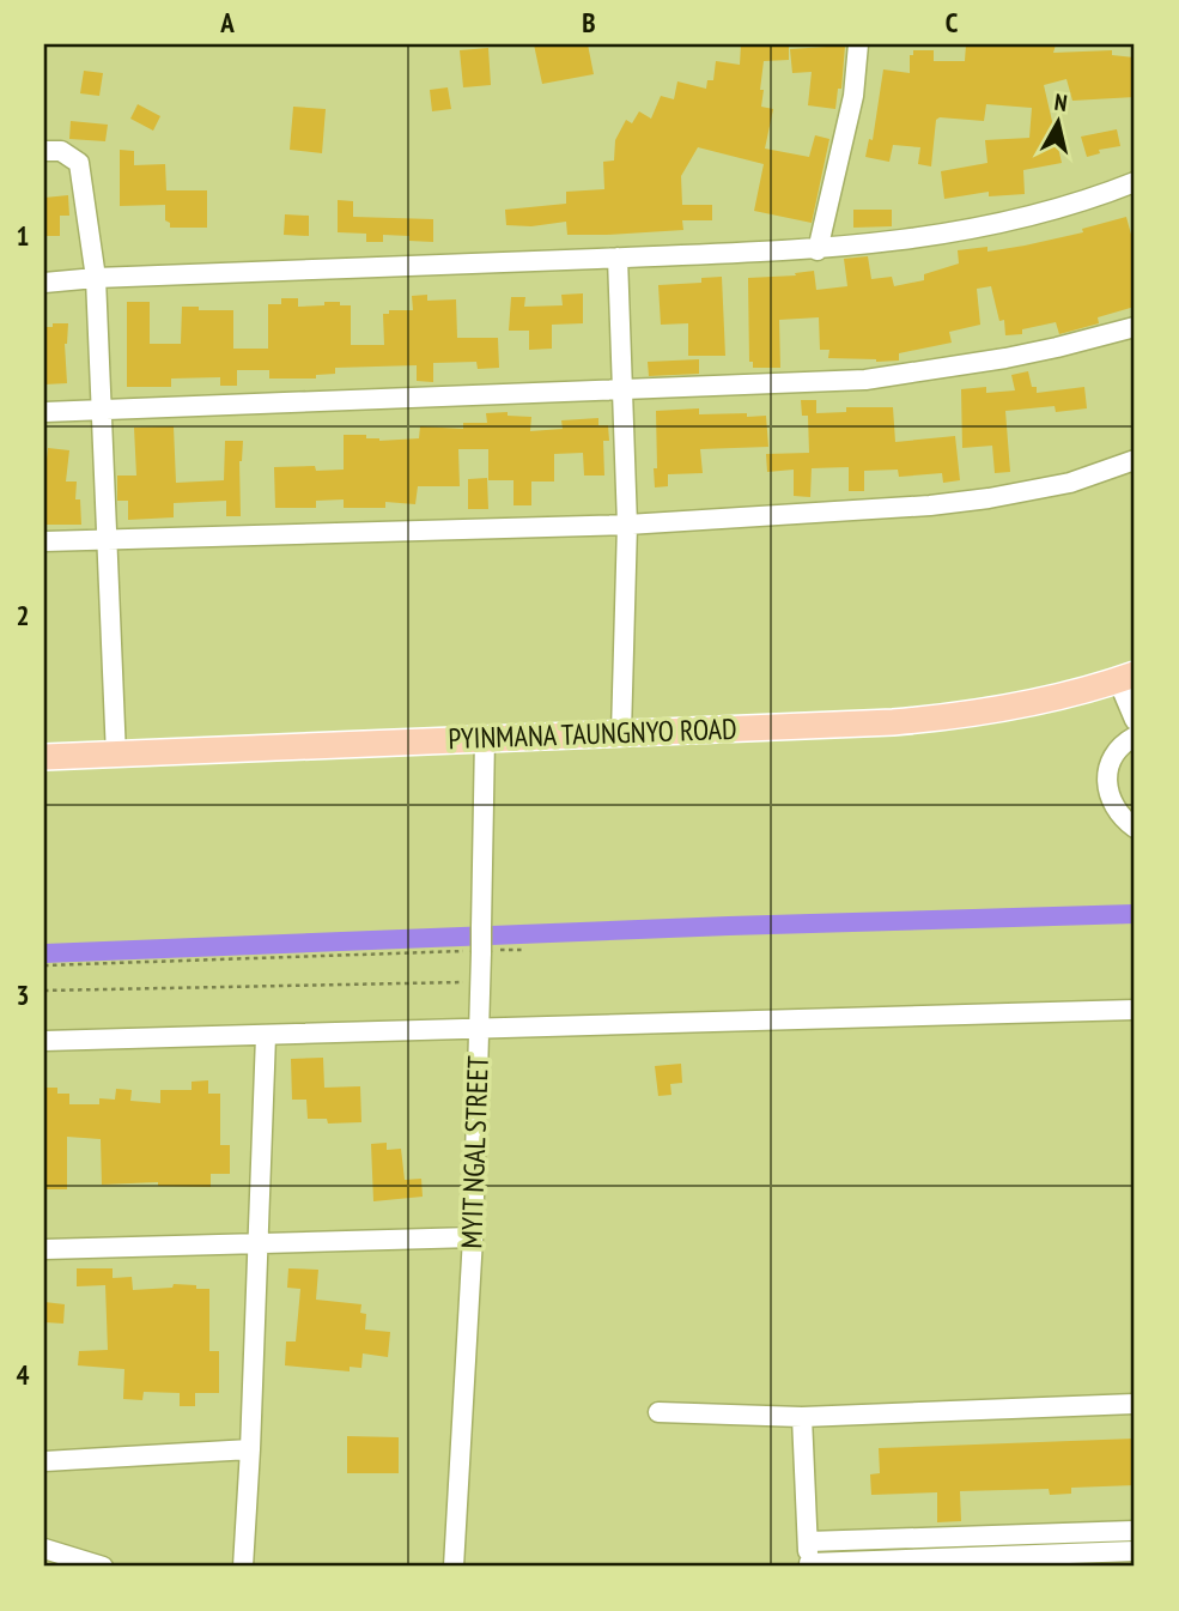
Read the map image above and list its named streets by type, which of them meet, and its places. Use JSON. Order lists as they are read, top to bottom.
{
  "streets": {
    "main road": ["PYINMANA TAUNGNYO ROAD"],
    "street": ["MYIT NGAL STREET"]
  },
  "crossings": [
    ["PYINMANA TAUNGNYO ROAD", "MYIT NGAL STREET"]
  ],
  "north": "top",
  "grid": {
    "columns": ["A", "B", "C"],
    "rows": [
      "1",
      "2",
      "3",
      "4"
    ]
  }
}
